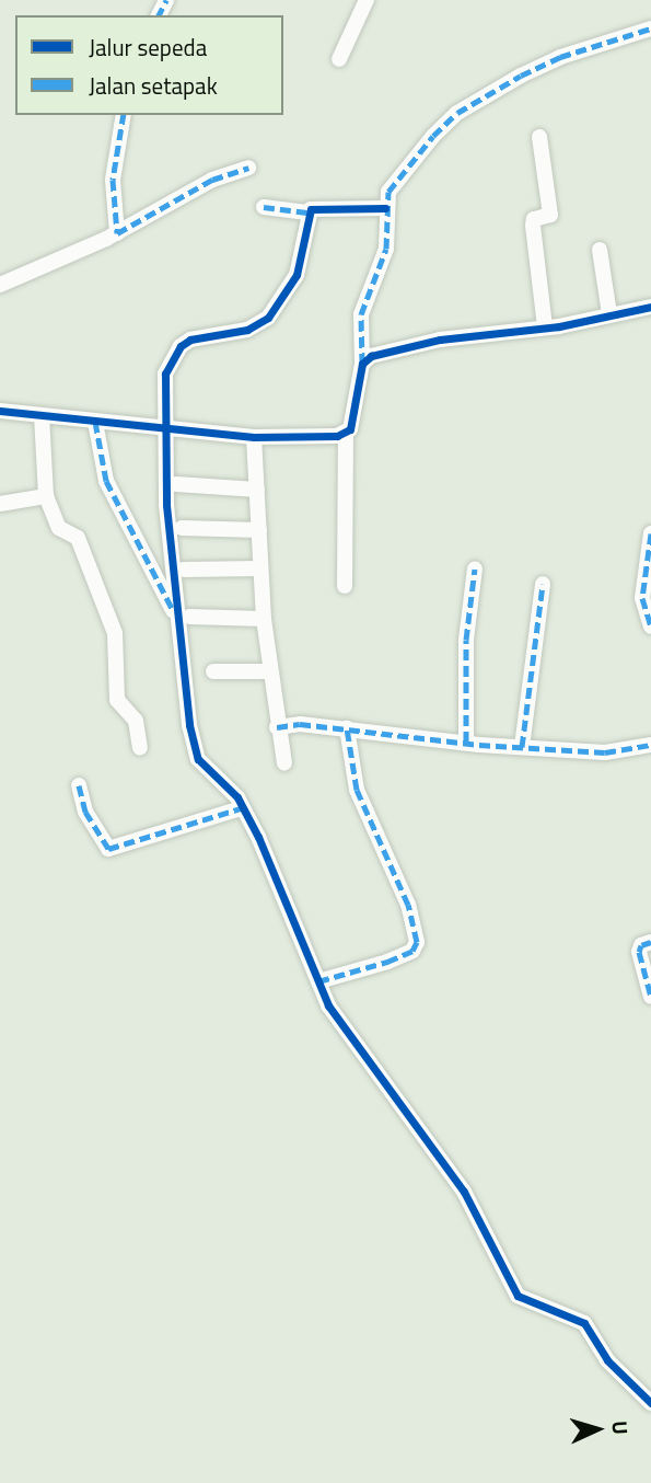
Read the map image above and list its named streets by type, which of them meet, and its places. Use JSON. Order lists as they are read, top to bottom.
{
  "legend": ["Jalur sepeda", "Jalan setapak"],
  "north": "right"
}
